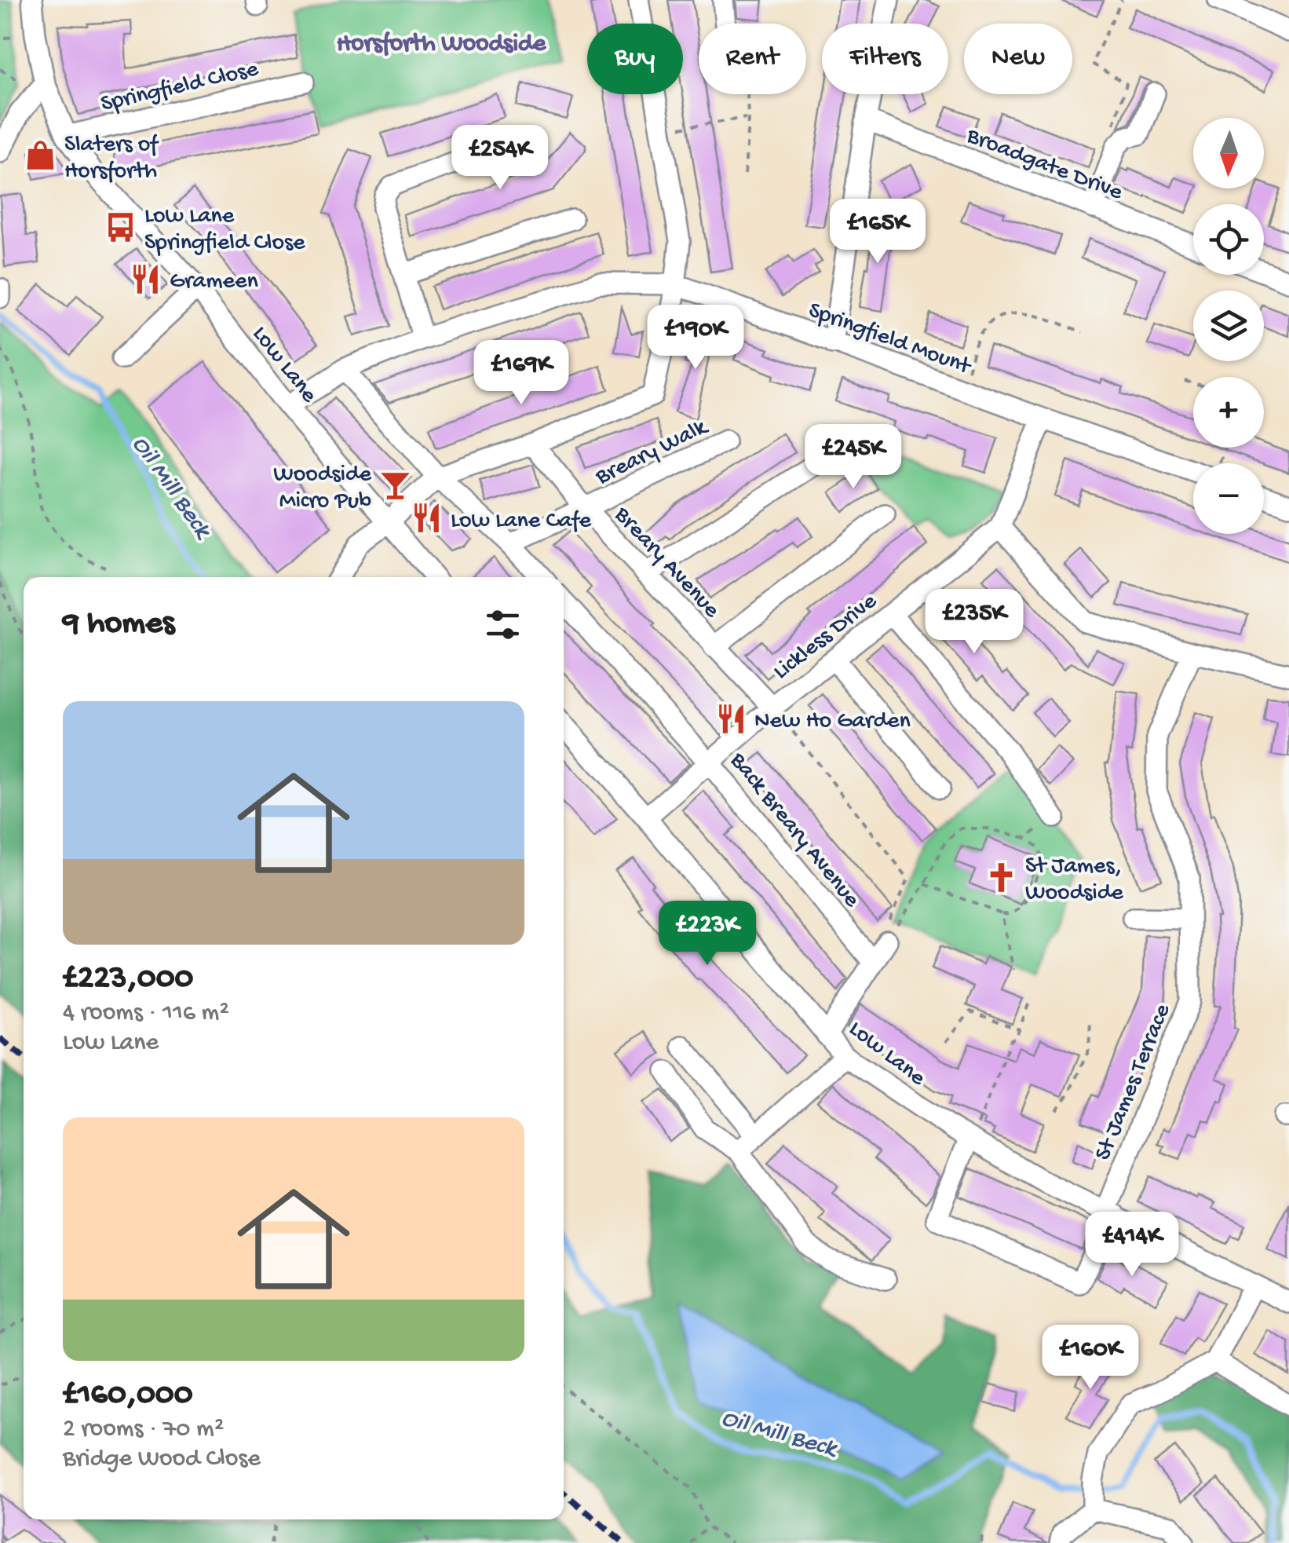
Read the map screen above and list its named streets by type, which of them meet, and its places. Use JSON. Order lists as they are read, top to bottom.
{
  "streets": {
    "street": [
      "Springfield Close",
      "Broadgate Drive",
      "Springfield Mount",
      "Low Lane",
      "Breary Walk",
      "Breary Avenue",
      "Lickless Drive",
      "Back Breary Avenue",
      "St James Terrace"
    ]
  },
  "crossings": [
    ["Springfield Close", "Low Lane"],
    ["Springfield Mount", "Low Lane"],
    ["Low Lane", "Lickless Drive"],
    ["Low Lane", "St James Terrace"],
    ["Breary Walk", "Breary Avenue"],
    ["Breary Avenue", "Lickless Drive"],
    ["Lickless Drive", "Back Breary Avenue"]
  ],
  "districts": ["Horsforth Woodside"],
  "water": ["Oil Mill Beck"],
  "places": {
    "shop": ["Slaters of Horsforth"],
    "bus stop": ["Low Lane Springfield Close"],
    "restaurant": ["Grameen", "Low Lane Cafe", "New Ho Garden"],
    "bar": ["Woodside Micro Pub"],
    "church": ["St James, Woodside"]
  },
  "north": "bottom",
  "page": {
    "chip": [
      "Buy",
      "Rent",
      "Filters",
      "New"
    ],
    "map_buttons": ["+", "−"],
    "price": [
      "£254K",
      "£165K",
      "£190K",
      "£169K",
      "£245K",
      "£235K",
      "£223K",
      "£414K",
      "£160K"
    ],
    "heading": "9 homes",
    "list": [
      {
        "name": "£223,000",
        "note": "4 rooms · 116 m² · Low Lane"
      },
      {
        "name": "£160,000",
        "note": "2 rooms · 70 m² · Bridge Wood Close"
      }
    ]
  }
}
